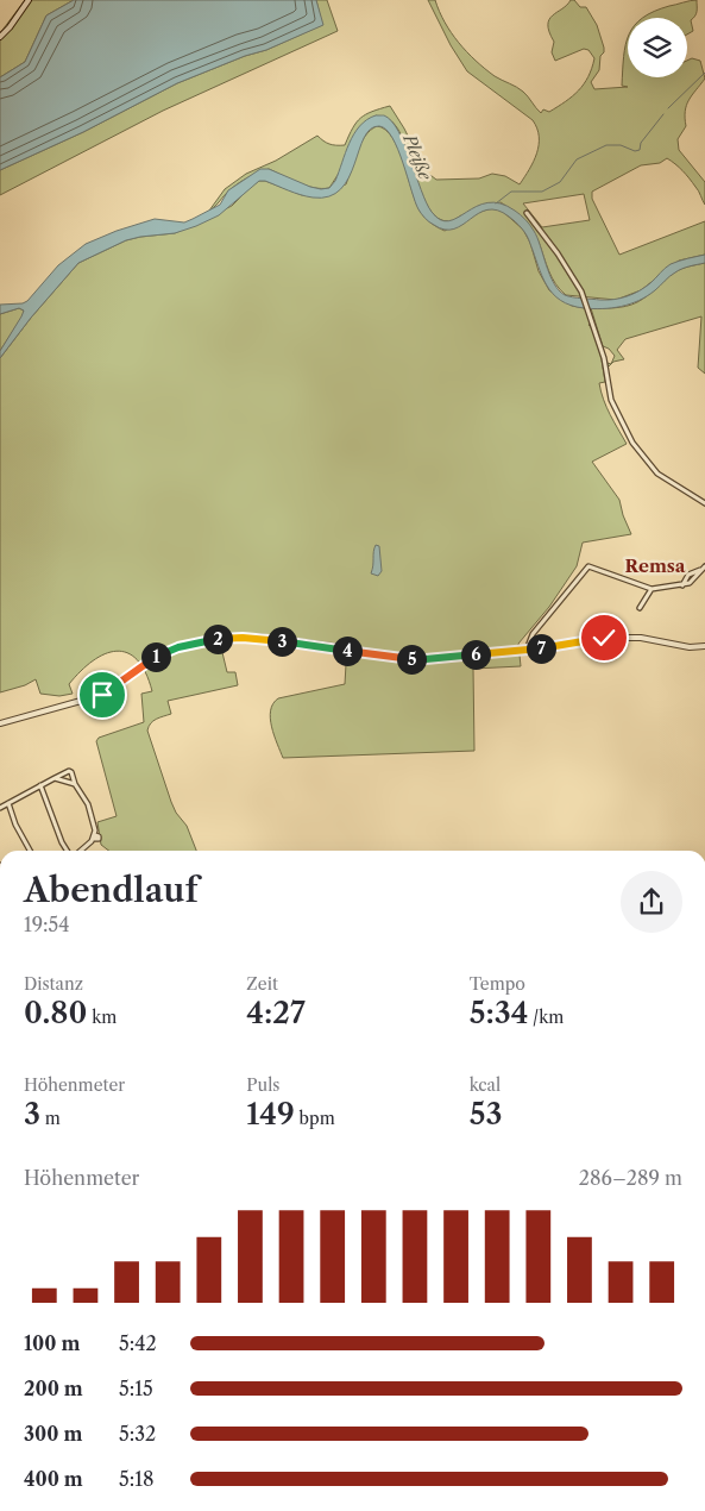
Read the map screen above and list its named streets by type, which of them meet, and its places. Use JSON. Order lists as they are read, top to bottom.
{
  "districts": ["Remsa"],
  "water": ["Pleiße"],
  "page": {
    "pins": [
      "2",
      "3",
      "7",
      "4",
      "6",
      "1",
      "5"
    ],
    "heading": ["Abendlauf", "19:54"],
    "stats": [
      ["Distanz", "0.80 km"],
      ["Zeit", "4:27"],
      ["Tempo", "5:34 /km"],
      ["Höhenmeter", "3 m"],
      ["Puls", "149 bpm"],
      ["kcal", "53"]
    ],
    "chart": ["Höhenmeter", "286–289 m"],
    "list": [
      {
        "name": "100 m",
        "note": "5:42"
      },
      {
        "name": "200 m",
        "note": "5:15"
      },
      {
        "name": "300 m",
        "note": "5:32"
      },
      {
        "name": "400 m",
        "note": "5:18"
      }
    ]
  }
}
